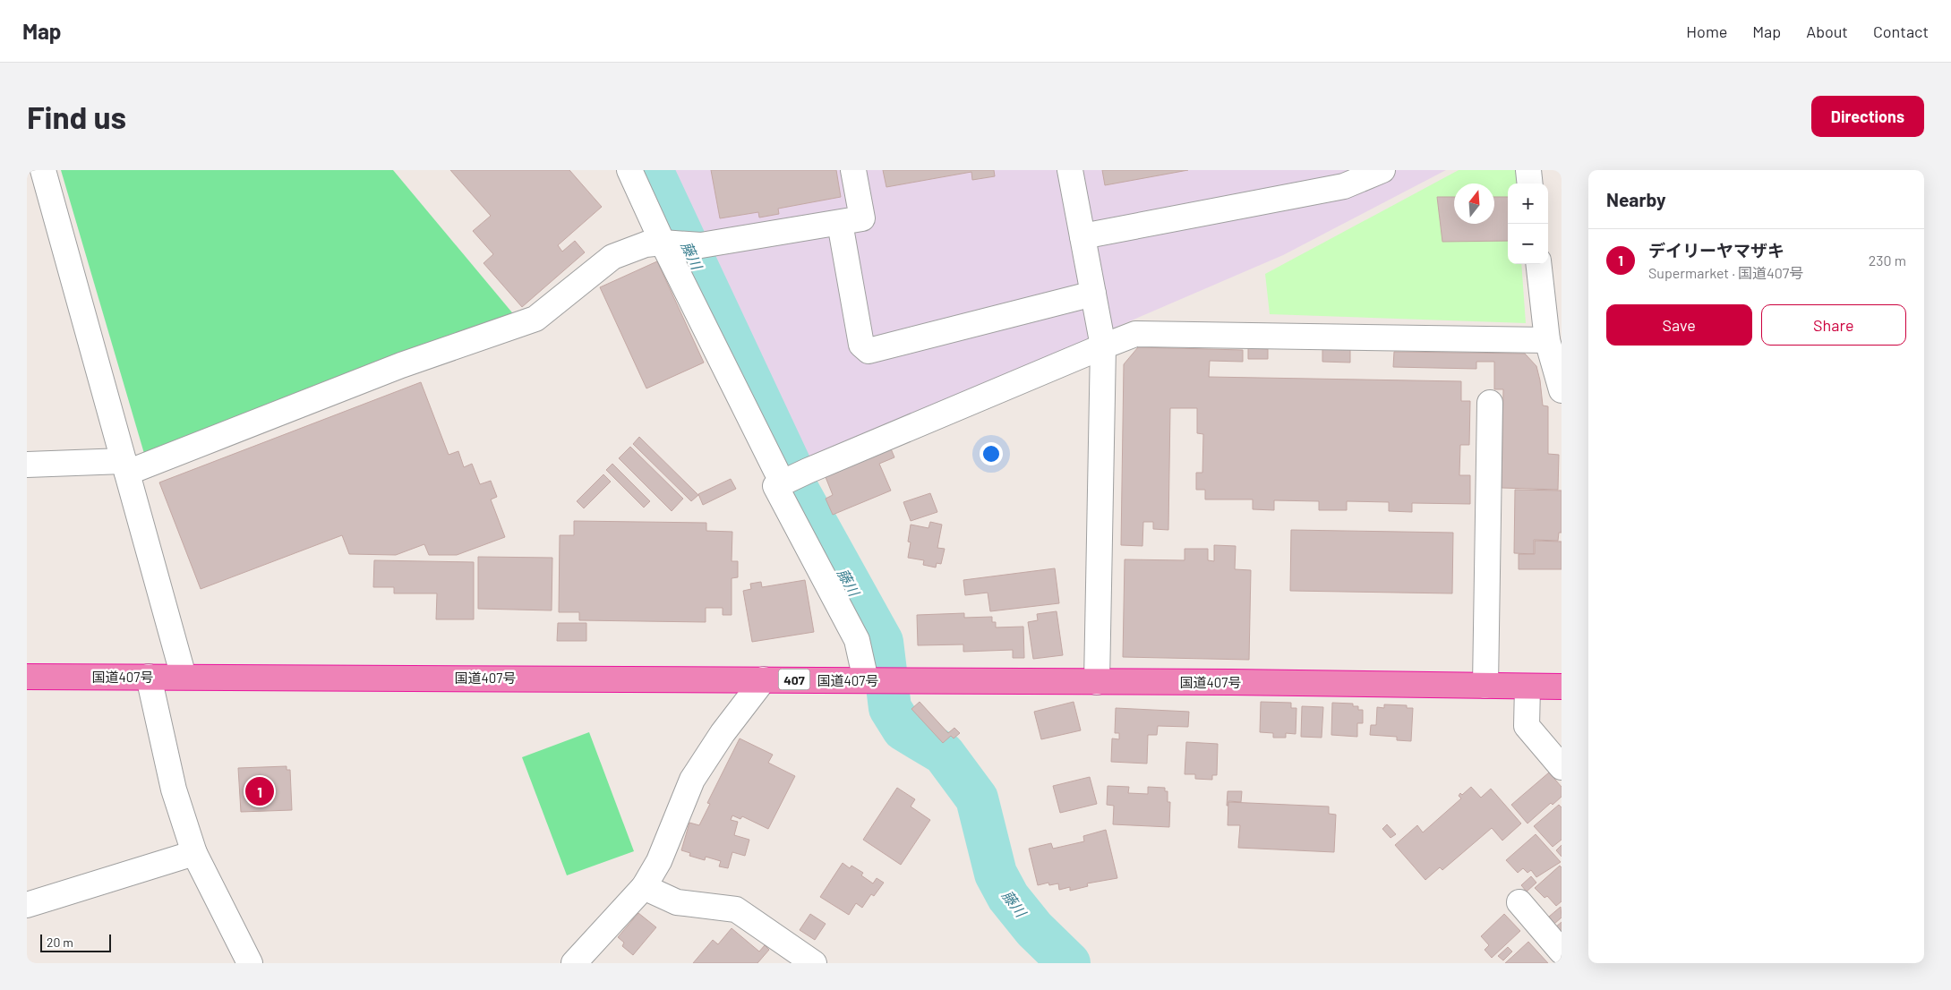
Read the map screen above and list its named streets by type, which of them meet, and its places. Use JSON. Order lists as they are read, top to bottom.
{
  "streets": {
    "highway": ["国道407号", "407"]
  },
  "water": ["藤川"],
  "scale_bar": "20 m",
  "north": "top",
  "page": {
    "header": "Map",
    "nav": [
      "Home",
      "Map",
      "About",
      "Contact"
    ],
    "buttons": [
      "Directions",
      ["Save", "Share"]
    ],
    "title": "Find us",
    "heading": "Nearby",
    "map_buttons": ["+", "−"],
    "list": [
      {
        "mark": "1",
        "name": "デイリーヤマザキ",
        "note": "Supermarket · 国道407号",
        "value": "230 m"
      }
    ],
    "pins": "1",
    "scale": "20 m"
  }
}
